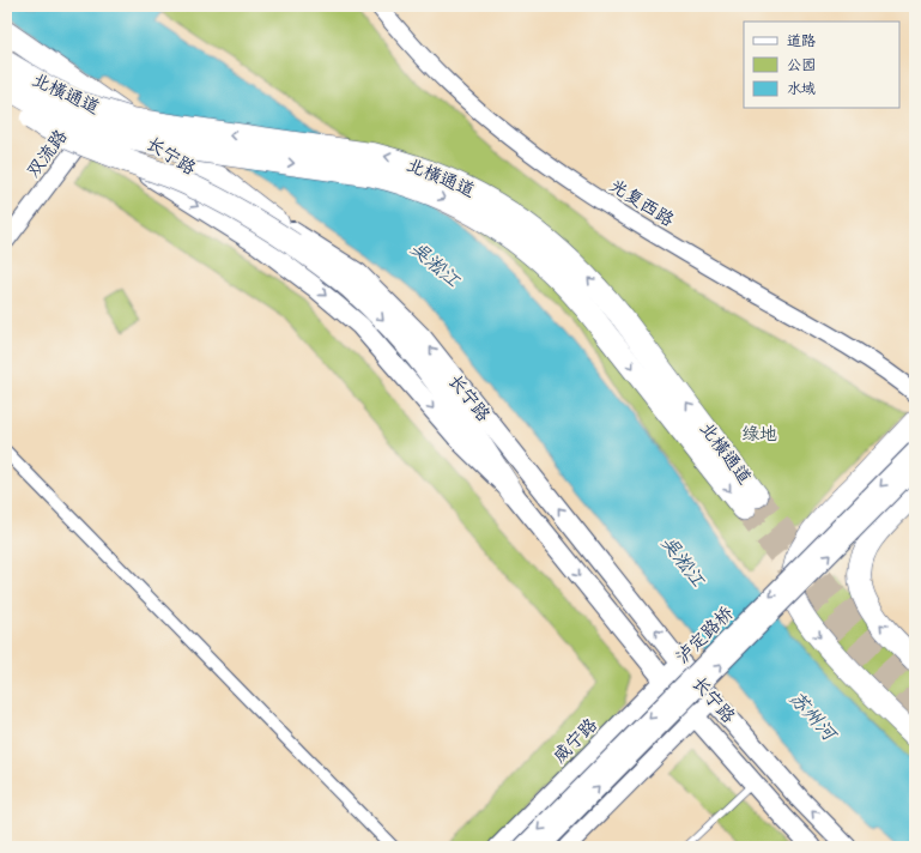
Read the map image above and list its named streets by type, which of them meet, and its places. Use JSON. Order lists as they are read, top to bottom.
{
  "streets": {
    "highway": ["北横通道"],
    "main road": [
      "双流路",
      "长宁路",
      "光复西路",
      "泸定路桥",
      "威宁路"
    ]
  },
  "crossings": [
    ["北横通道", "长宁路"],
    ["双流路", "长宁路"],
    ["长宁路", "威宁路"]
  ],
  "water": ["吴淞江", "苏州河"],
  "parks": ["绿地"],
  "legend": ["道路", "公园", "水域"]
}
